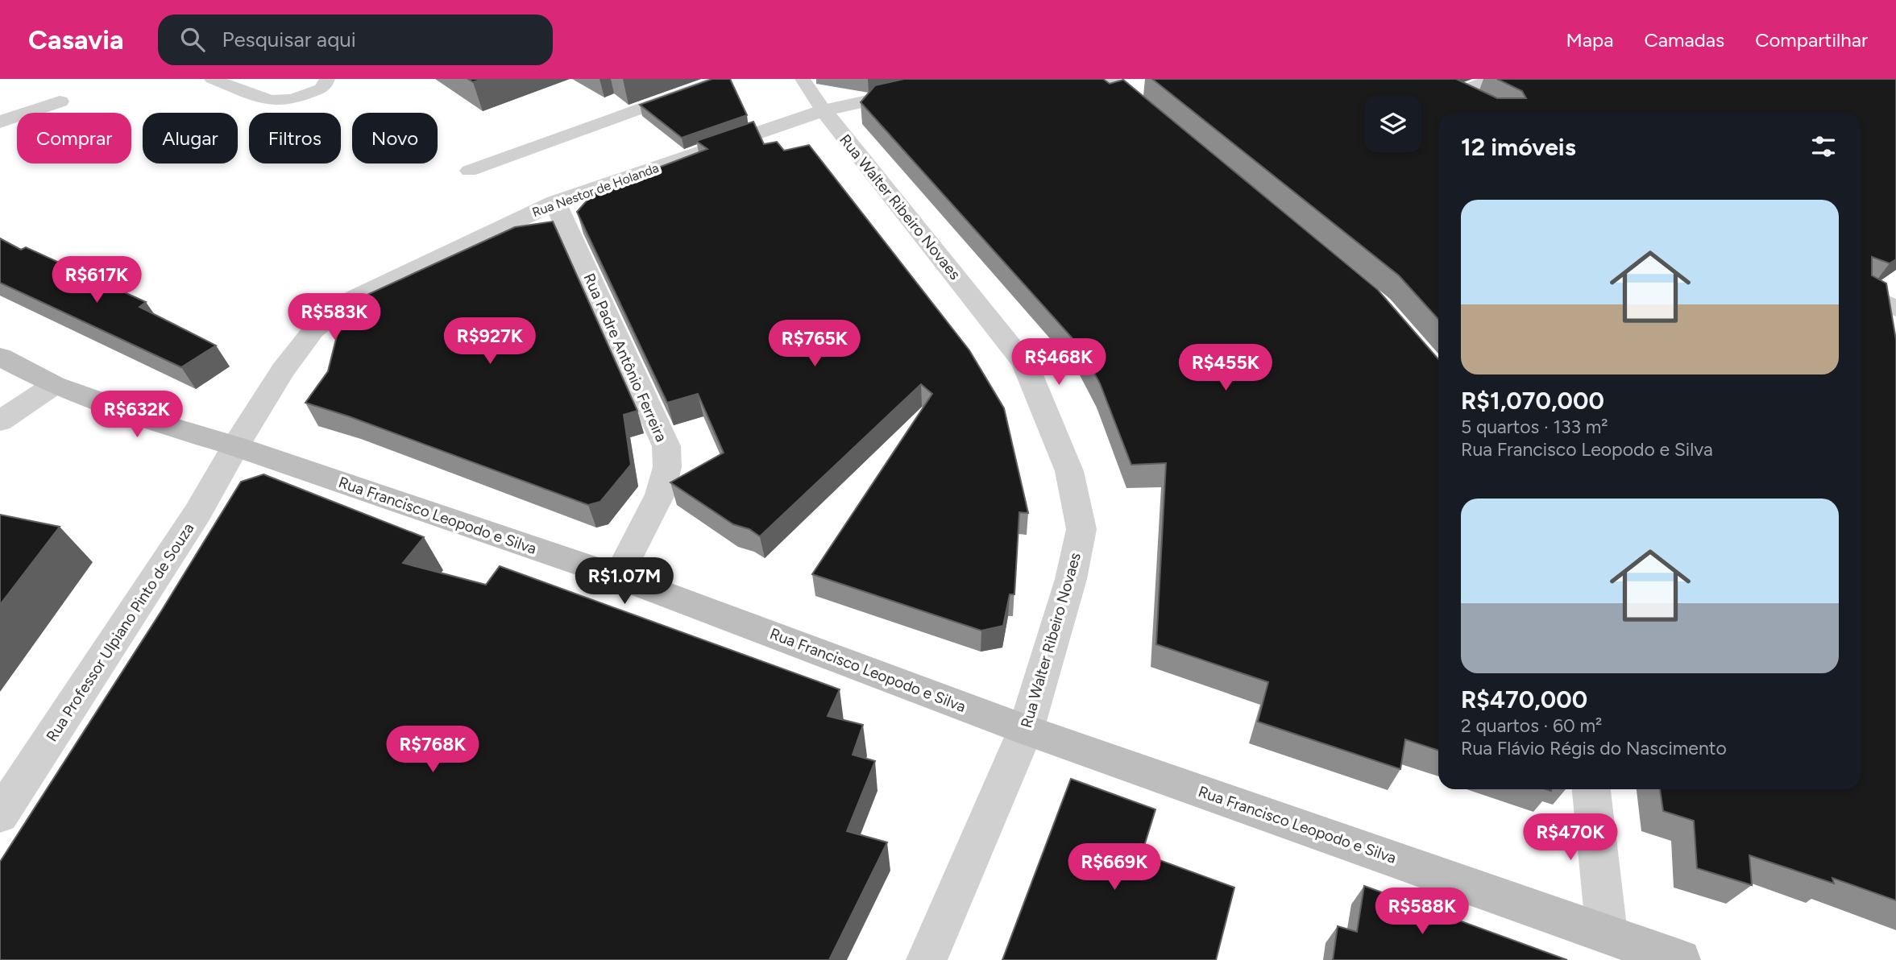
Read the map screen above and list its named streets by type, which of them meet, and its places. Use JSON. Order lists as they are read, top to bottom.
{
  "streets": {
    "street": [
      "Rua Nestor de Holanda",
      "Rua Walter Ribeiro Novaes",
      "Rua Padre Antônio Ferreira",
      "Rua Francisco Leopodo e Silva",
      "Rua Professor Ulpiano Pinto de Souza"
    ]
  },
  "crossings": [
    ["Rua Nestor de Holanda", "Rua Walter Ribeiro Novaes"],
    ["Rua Nestor de Holanda", "Rua Padre Antônio Ferreira"],
    ["Rua Nestor de Holanda", "Rua Francisco Leopodo e Silva"],
    ["Rua Nestor de Holanda", "Rua Professor Ulpiano Pinto de Souza"],
    ["Rua Walter Ribeiro Novaes", "Rua Francisco Leopodo e Silva"],
    ["Rua Padre Antônio Ferreira", "Rua Francisco Leopodo e Silva"],
    ["Rua Francisco Leopodo e Silva", "Rua Professor Ulpiano Pinto de Souza"]
  ],
  "page": {
    "header": "Casavia",
    "search": "Pesquisar aqui",
    "nav": ["Mapa", "Camadas", "Compartilhar"],
    "chip": [
      "Comprar",
      "Alugar",
      "Filtros",
      "Novo"
    ],
    "heading": "12 imóveis",
    "list": [
      {
        "name": "R$1,070,000",
        "note": "5 quartos · 133 m² · Rua Francisco Leopodo e Silva"
      },
      {
        "name": "R$470,000",
        "note": "2 quartos · 60 m² · Rua Flávio Régis do Nascimento"
      }
    ],
    "price": [
      "R$617K",
      "R$583K",
      "R$927K",
      "R$765K",
      "R$468K",
      "R$455K",
      "R$632K",
      "R$1.07M",
      "R$768K",
      "R$470K",
      "R$669K",
      "R$588K"
    ]
  }
}
